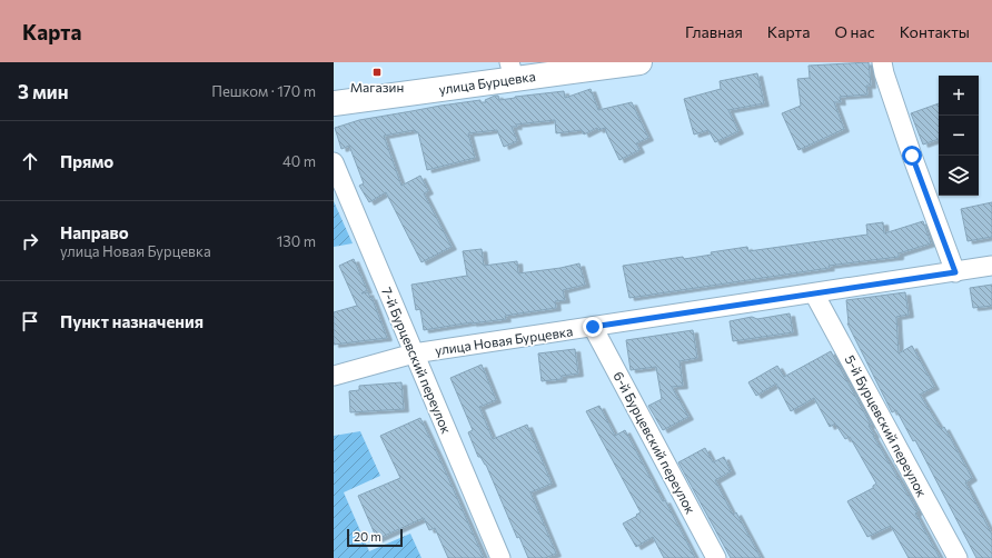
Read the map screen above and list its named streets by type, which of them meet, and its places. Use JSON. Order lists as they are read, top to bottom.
{
  "streets": {
    "street": [
      "улица Бурцевка",
      "улица Новая Бурцевка",
      "7-й Бурцевский переулок",
      "5-й Бурцевский переулок",
      "6-й Бурцевский переулок"
    ]
  },
  "crossings": [
    ["улица Новая Бурцевка", "7-й Бурцевский переулок"],
    ["улица Новая Бурцевка", "5-й Бурцевский переулок"],
    ["улица Новая Бурцевка", "6-й Бурцевский переулок"]
  ],
  "places": {
    "transit": ["Магазин"]
  },
  "scale_bar": "20 m",
  "page": {
    "header": "Карта",
    "nav": [
      "Главная",
      "Карта",
      "О нас",
      "Контакты"
    ],
    "heading": ["3 мин", "Пешком · 170 m"],
    "map_buttons": ["+", "−"],
    "list": [
      ["Прямо", "40 m"],
      ["Направо", "улица Новая Бурцевка", "130 m"],
      "Пункт назначения"
    ],
    "scale": "20 m"
  }
}
